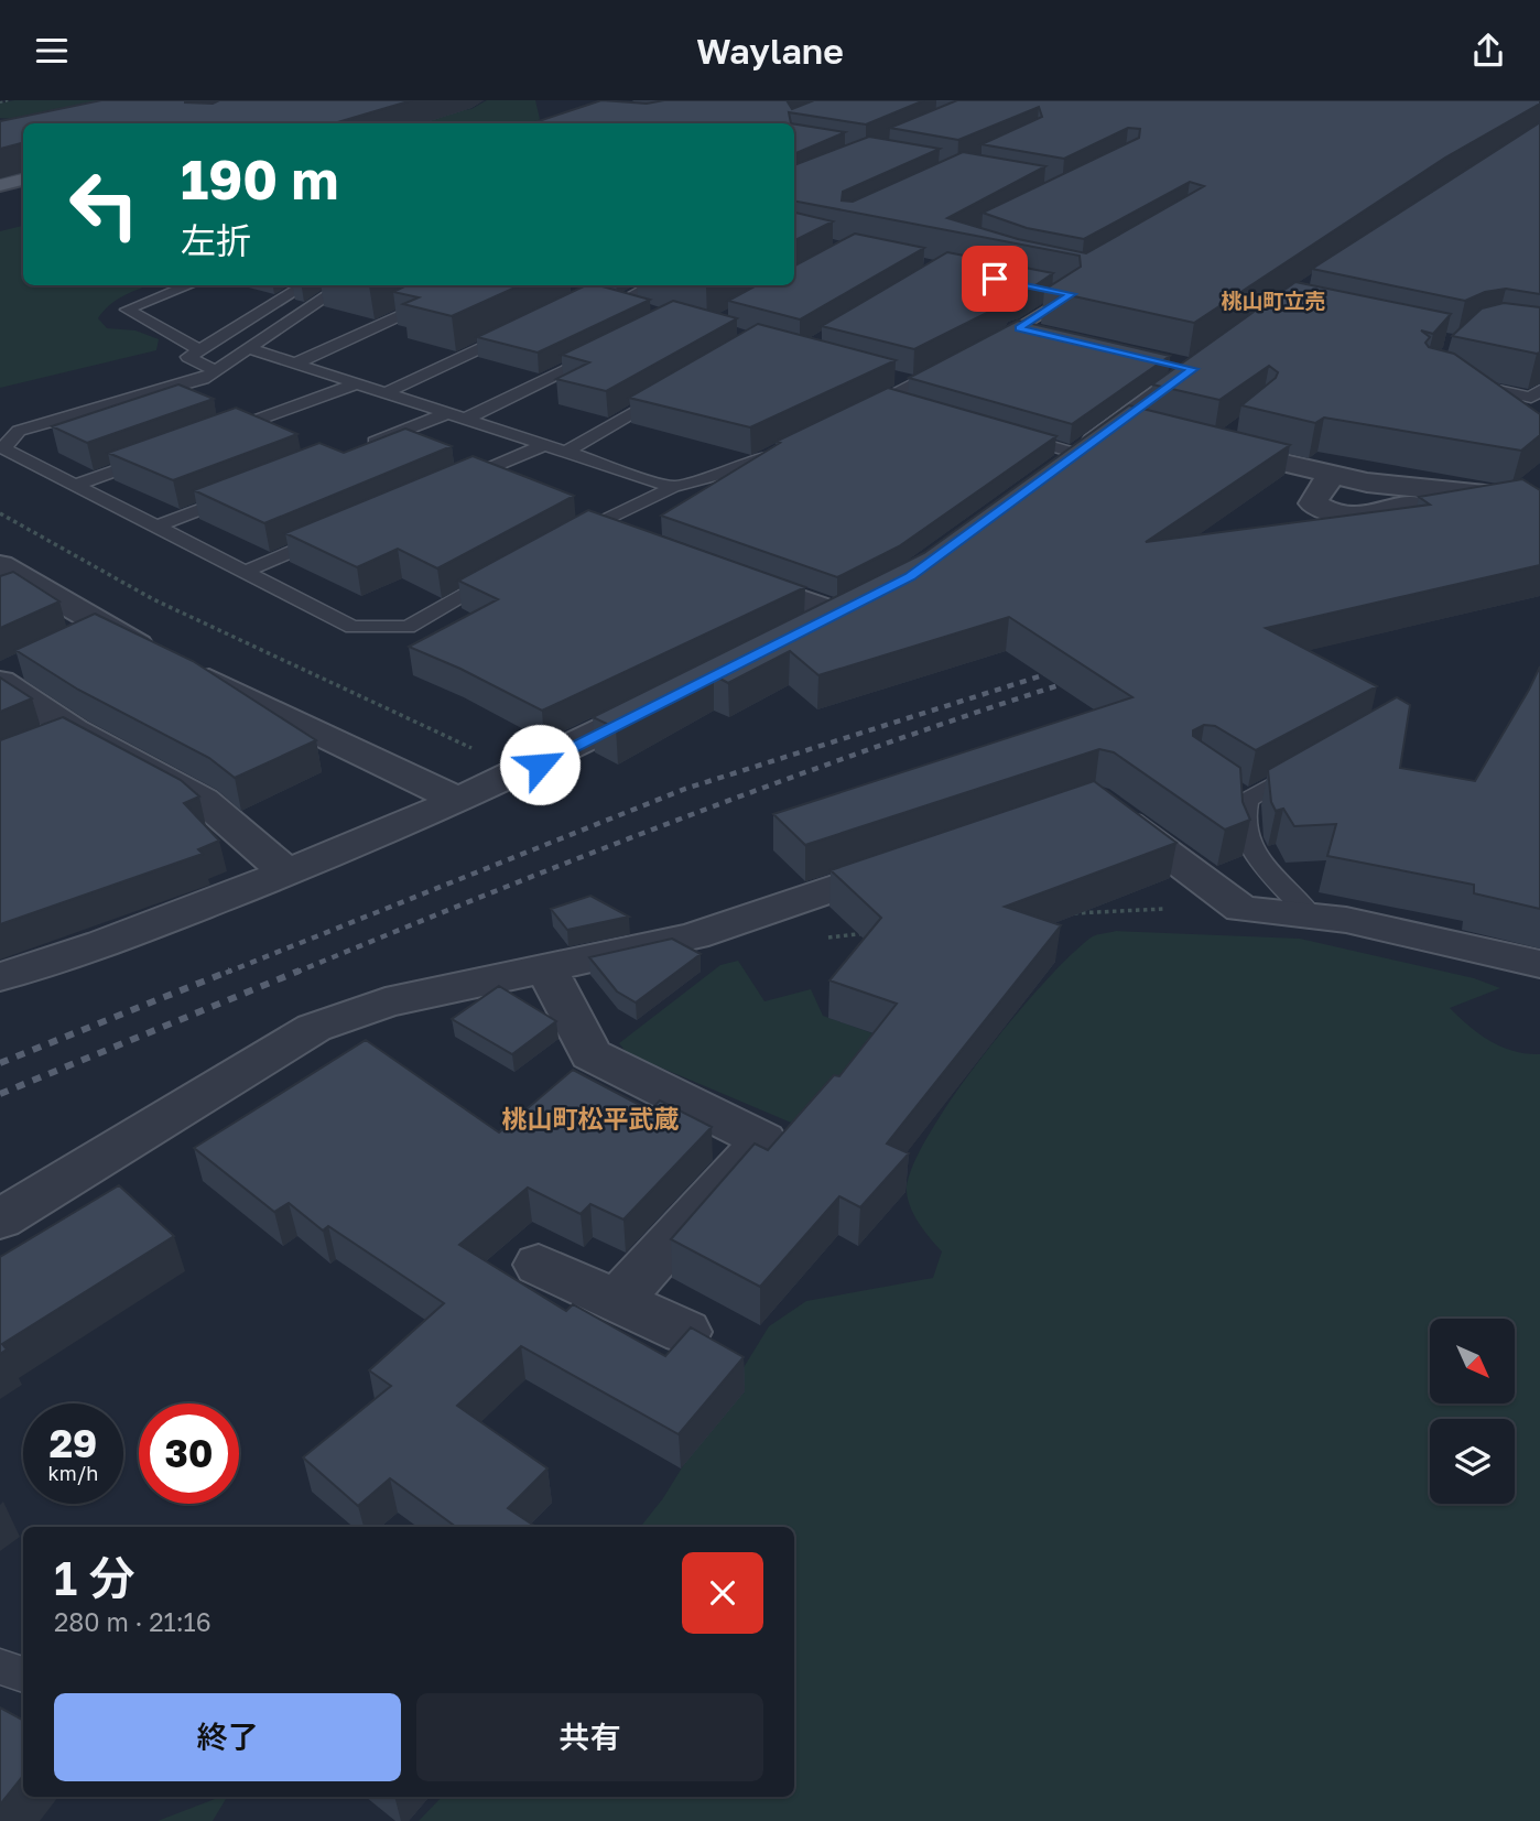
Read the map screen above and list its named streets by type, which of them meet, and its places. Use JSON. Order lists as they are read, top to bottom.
{
  "districts": ["桃山町立売", "桃山町松平武蔵"],
  "north": "bottom right",
  "page": {
    "header": "Waylane",
    "turn": ["190 m", "左折"],
    "speed": "29 km/h",
    "limit": "30",
    "heading": ["1 分", "280 m · 21:16"],
    "buttons": ["終了", "共有"]
  }
}
